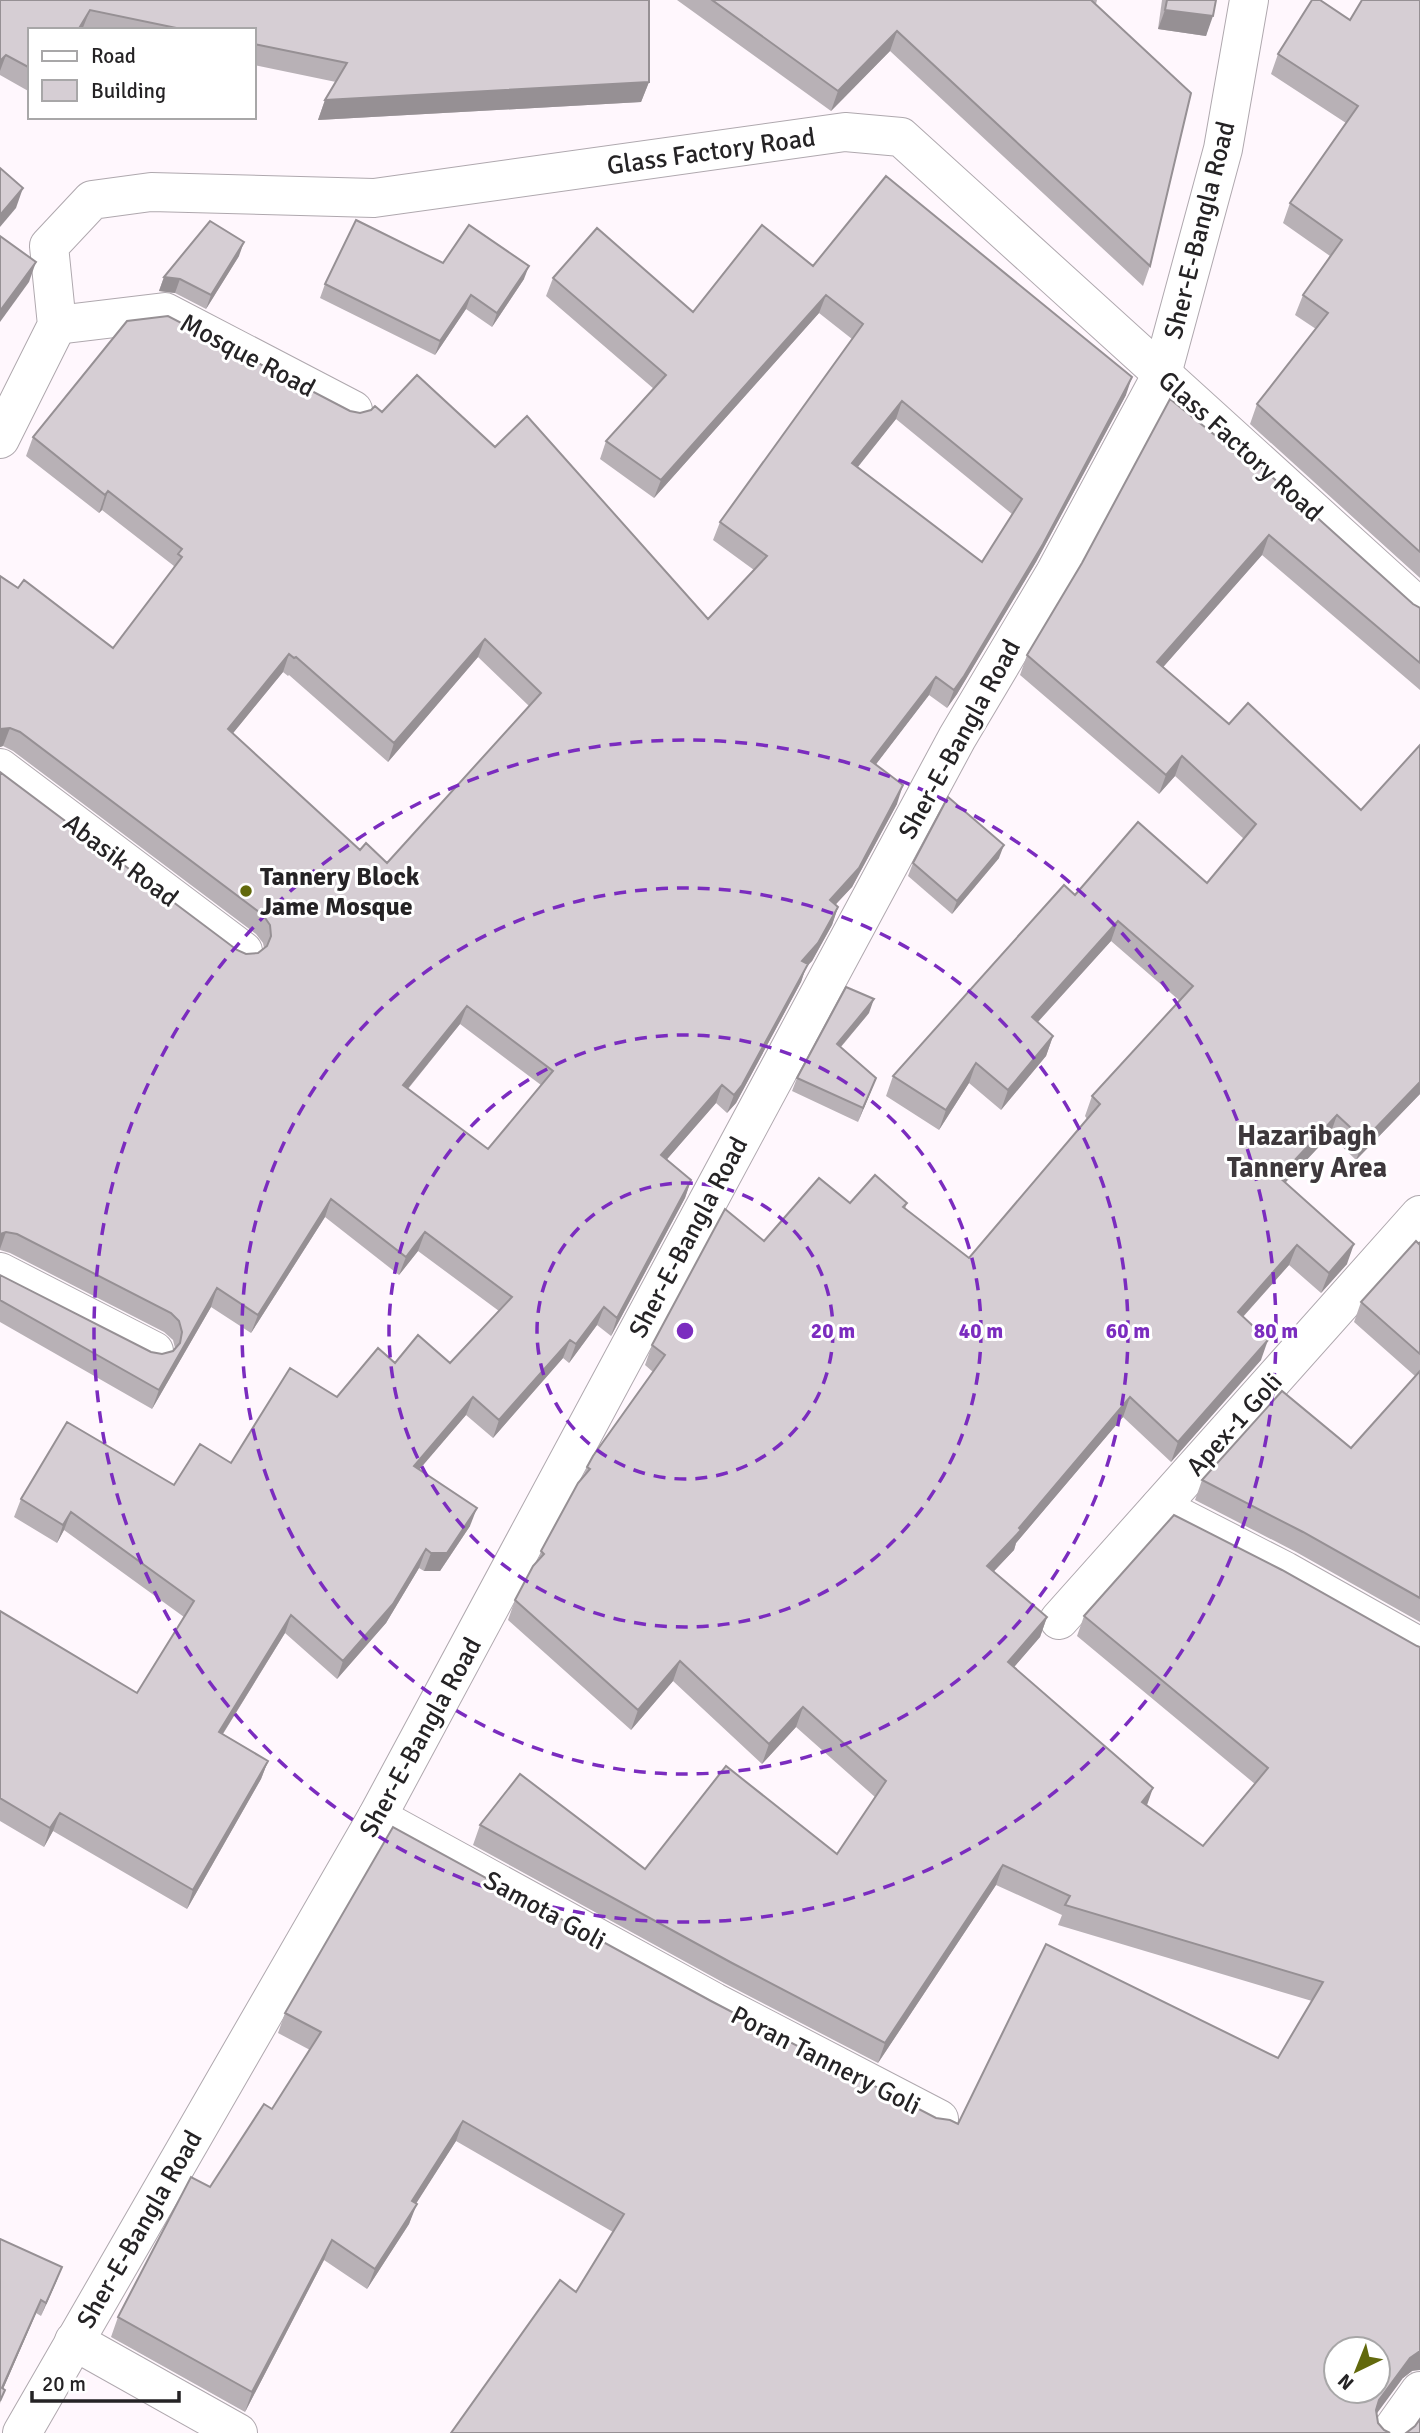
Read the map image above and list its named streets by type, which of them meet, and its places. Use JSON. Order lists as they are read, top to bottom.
{
  "streets": {
    "street": [
      "Glass Factory Road",
      "Sher-E-Bangla Road",
      "Mosque Road",
      "Abasik Road",
      "Apex-1 Goli",
      "Samota Goli",
      "Poran Tannery Goli"
    ]
  },
  "crossings": [
    ["Glass Factory Road", "Sher-E-Bangla Road"],
    ["Glass Factory Road", "Mosque Road"],
    ["Sher-E-Bangla Road", "Samota Goli"],
    ["Samota Goli", "Poran Tannery Goli"]
  ],
  "districts": ["Hazaribagh Tannery Area"],
  "places": ["Tannery Block Jame Mosque"],
  "legend": ["Road", "Building"],
  "scale_bar": "20 m",
  "north": "bottom left",
  "rings": [
    "20 m",
    "40 m",
    "60 m",
    "80 m"
  ]
}
